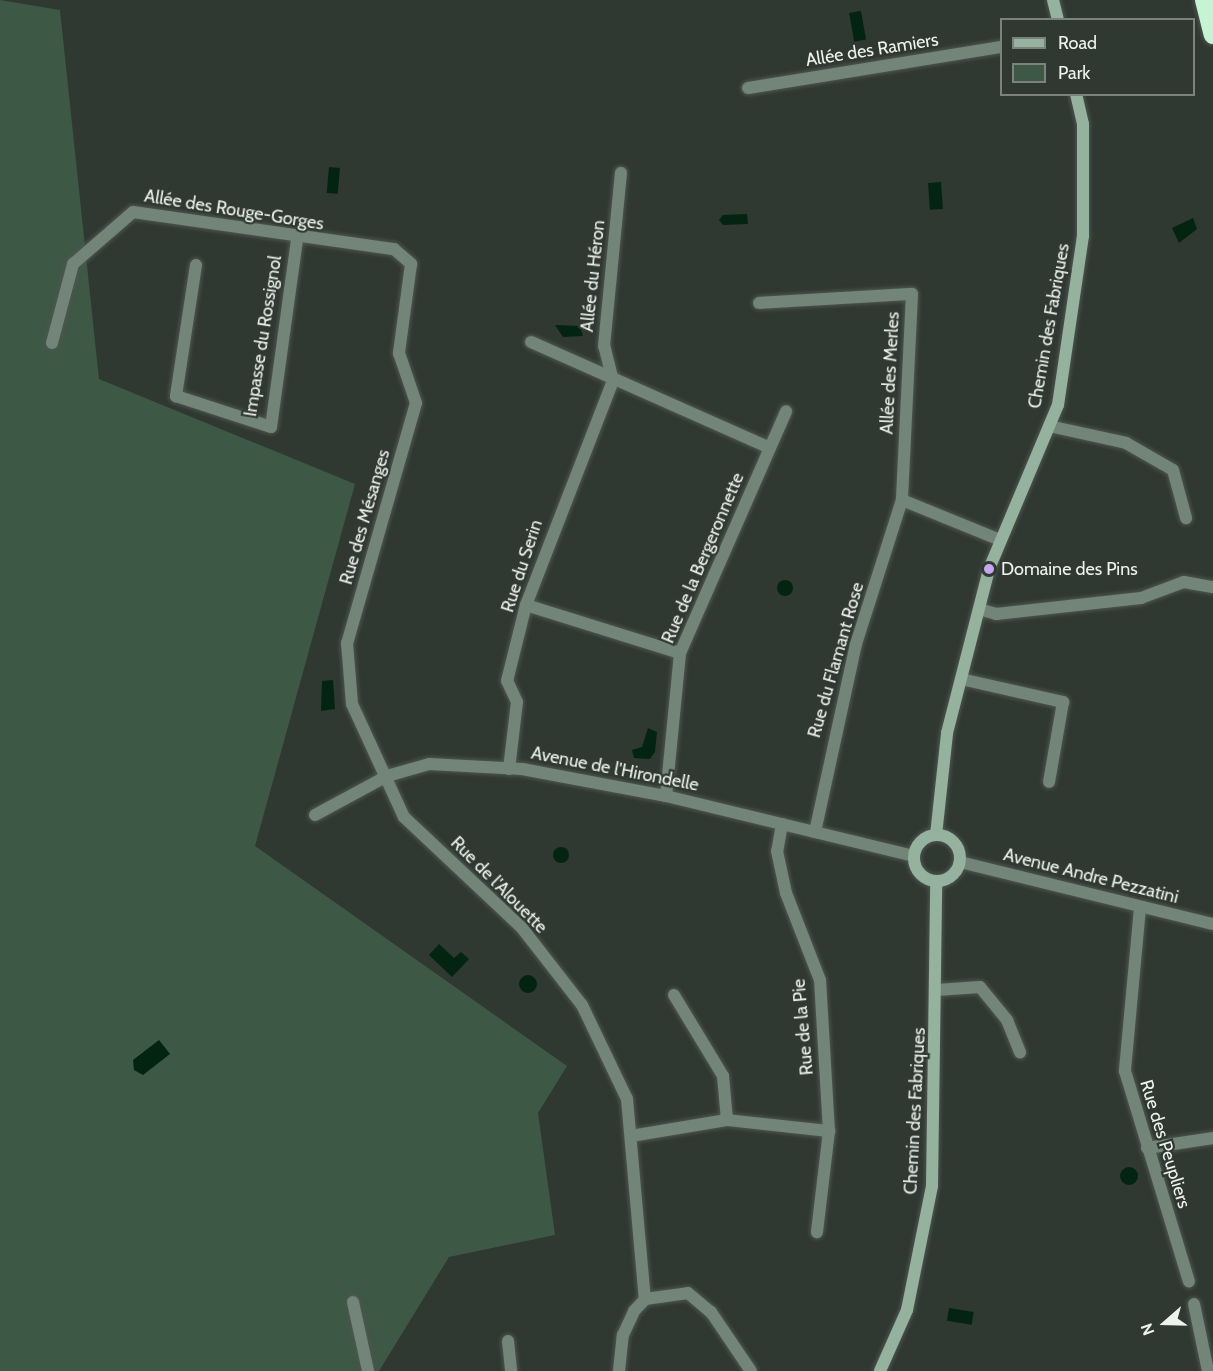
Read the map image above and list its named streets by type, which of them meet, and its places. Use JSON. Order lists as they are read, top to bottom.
{
  "streets": {
    "street": [
      "Allée des Ramiers",
      "Allée des Rouge-Gorges",
      "Allée du Héron",
      "Chemin des Fabriques",
      "Impasse du Rossignol",
      "Allée des Merles",
      "Rue des Mésanges",
      "Rue de la Bergeronnette",
      "Rue du Serin",
      "Rue du Flamant Rose",
      "Avenue de l'Hirondelle",
      "Avenue Andre Pezzatini",
      "Rue de l'Alouette",
      "Rue de la Pie",
      "Rue des Peupliers"
    ]
  },
  "crossings": [
    ["Allée des Rouge-Gorges", "Impasse du Rossignol"],
    ["Allée des Rouge-Gorges", "Rue des Mésanges"],
    ["Allée du Héron", "Rue du Serin"],
    ["Chemin des Fabriques", "Avenue de l'Hirondelle"],
    ["Chemin des Fabriques", "Avenue Andre Pezzatini"],
    ["Allée des Merles", "Rue du Flamant Rose"],
    ["Rue des Mésanges", "Avenue de l'Hirondelle"],
    ["Rue des Mésanges", "Rue de l'Alouette"],
    ["Rue de la Bergeronnette", "Avenue de l'Hirondelle"],
    ["Rue du Serin", "Avenue de l'Hirondelle"],
    ["Rue du Flamant Rose", "Avenue de l'Hirondelle"],
    ["Avenue de l'Hirondelle", "Avenue Andre Pezzatini"],
    ["Avenue de l'Hirondelle", "Rue de l'Alouette"],
    ["Avenue de l'Hirondelle", "Rue de la Pie"],
    ["Avenue Andre Pezzatini", "Rue des Peupliers"]
  ],
  "places": ["Domaine des Pins"],
  "legend": ["Road", "Park"],
  "north": "left"
}
